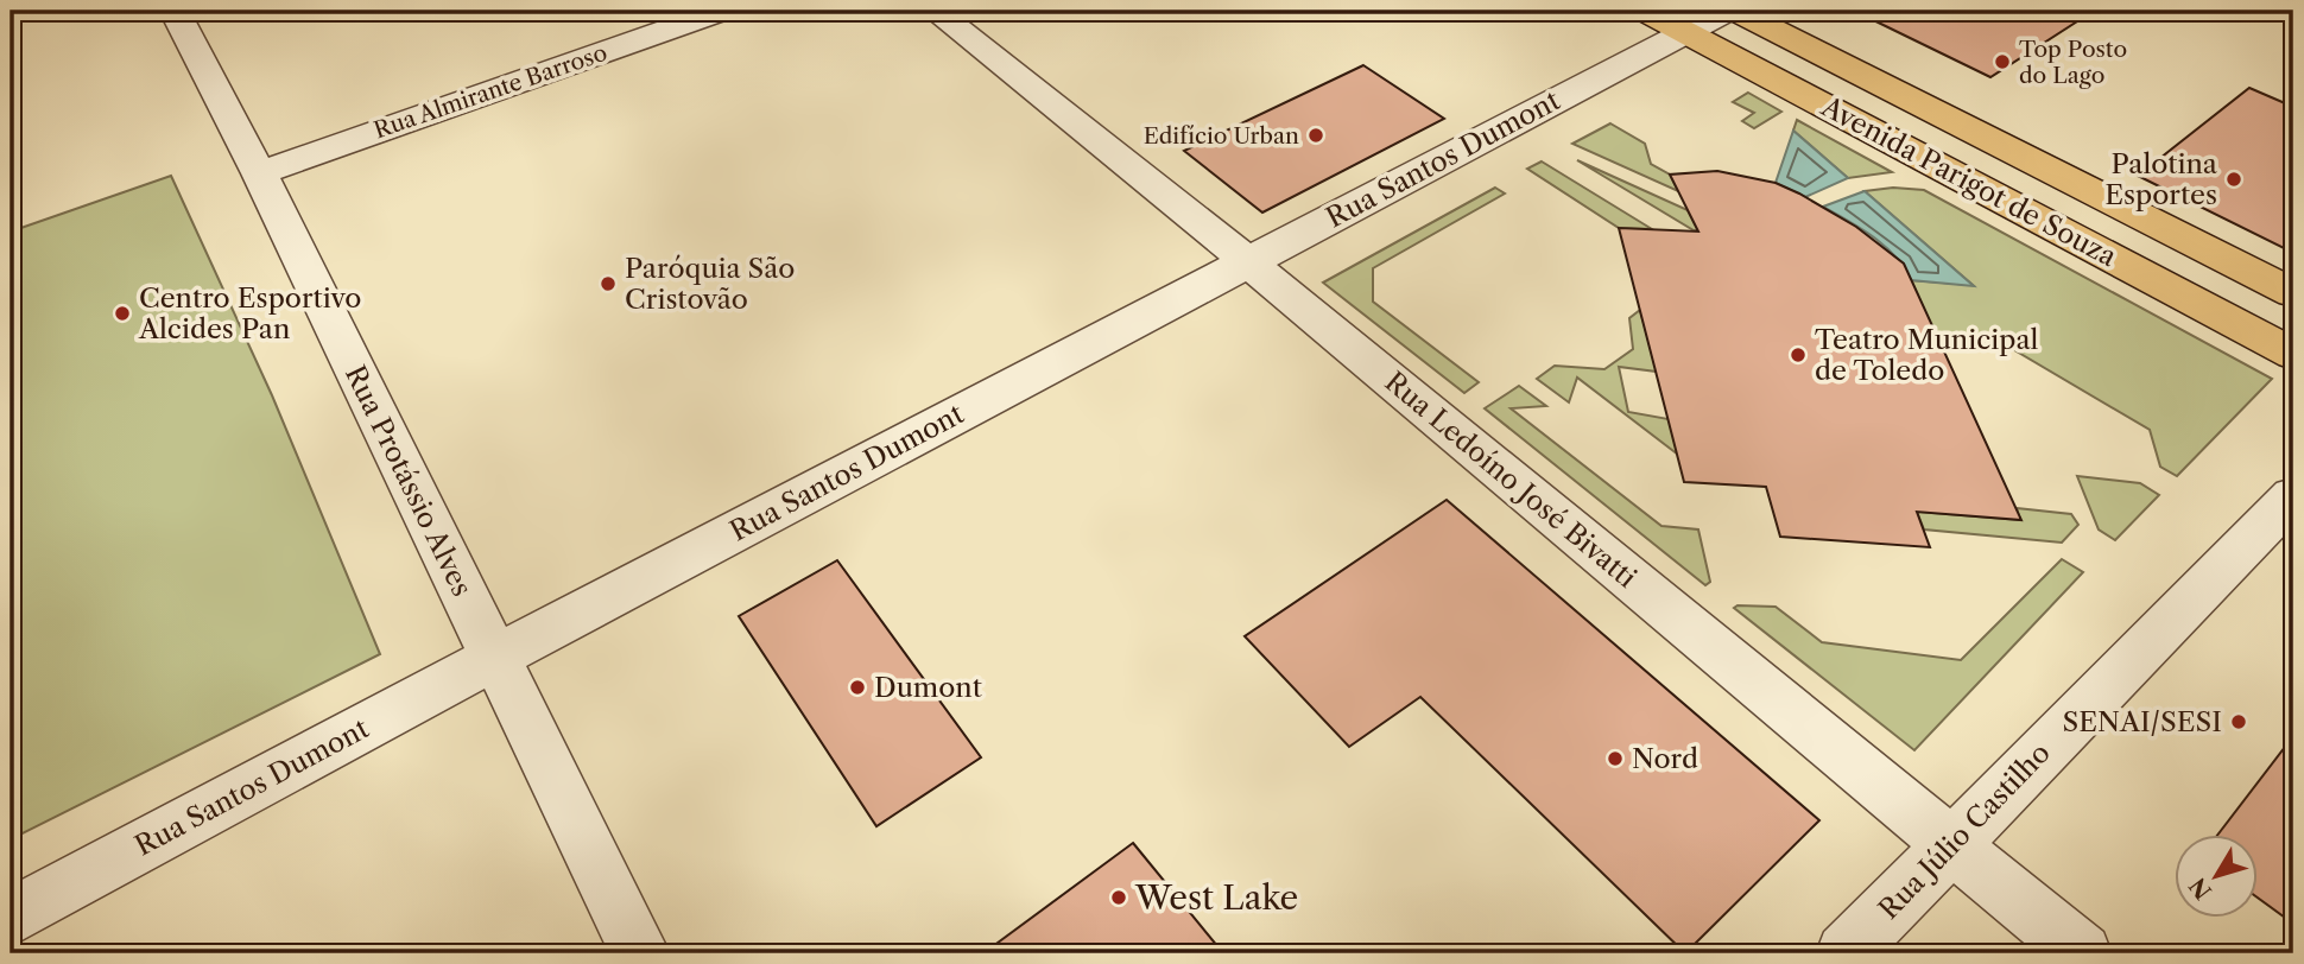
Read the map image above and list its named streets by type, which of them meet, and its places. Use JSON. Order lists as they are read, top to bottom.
{
  "streets": {
    "main road": ["Avenida Parigot de Souza"],
    "street": [
      "Rua Almirante Barroso",
      "Rua Santos Dumont",
      "Rua Ledoíno José Bivatti",
      "Rua Protássio Alves",
      "Rua Júlio Castilho"
    ]
  },
  "crossings": [
    ["Rua Almirante Barroso", "Rua Protássio Alves"],
    ["Rua Santos Dumont", "Avenida Parigot de Souza"],
    ["Rua Santos Dumont", "Rua Ledoíno José Bivatti"],
    ["Rua Santos Dumont", "Rua Protássio Alves"],
    ["Rua Ledoíno José Bivatti", "Rua Júlio Castilho"]
  ],
  "places": [
    "Top Posto do Lago",
    "Edifício Urban",
    "Palotina Esportes",
    "Paróquia São Cristovão",
    "Centro Esportivo Alcides Pan",
    "Teatro Municipal de Toledo",
    "Dumont",
    "SENAI/SESI",
    "Nord",
    "West Lake"
  ],
  "north": "bottom left"
}
